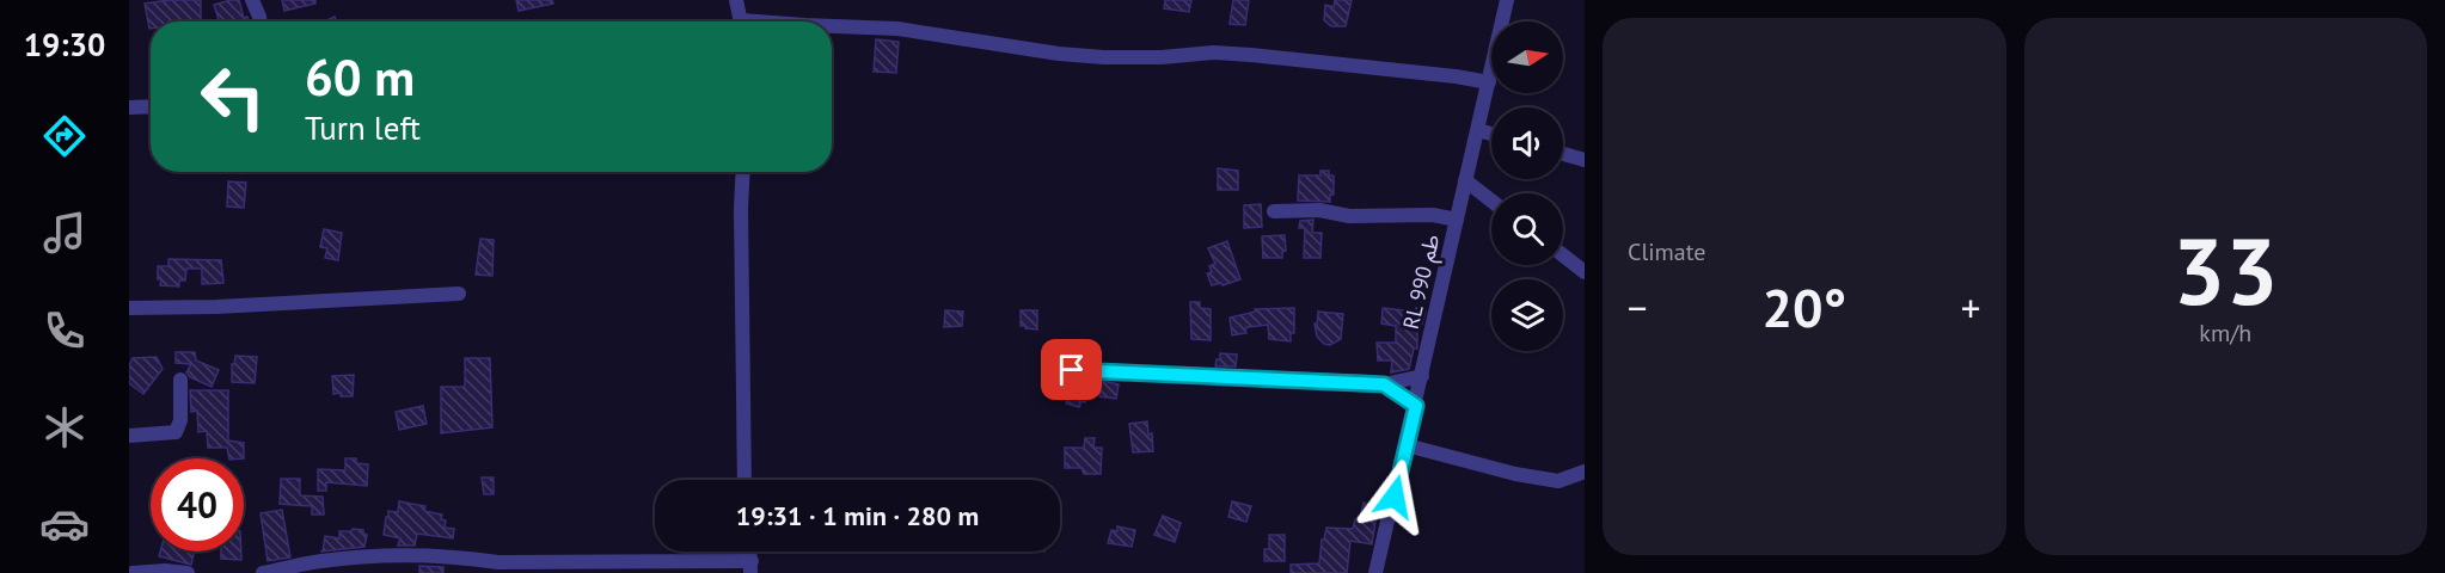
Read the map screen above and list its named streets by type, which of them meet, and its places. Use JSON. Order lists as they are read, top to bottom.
{
  "streets": {
    "street": ["RL طم 990"]
  },
  "north": "right",
  "page": {
    "tabs": "19:30",
    "tile": [
      "Climate",
      ["33", "km/h"]
    ],
    "turn": ["60 m", "Turn left"],
    "heat": ["−", "20°", "+"],
    "limit": "40",
    "trip": "19:31 · 1 min · 280 m"
  }
}
